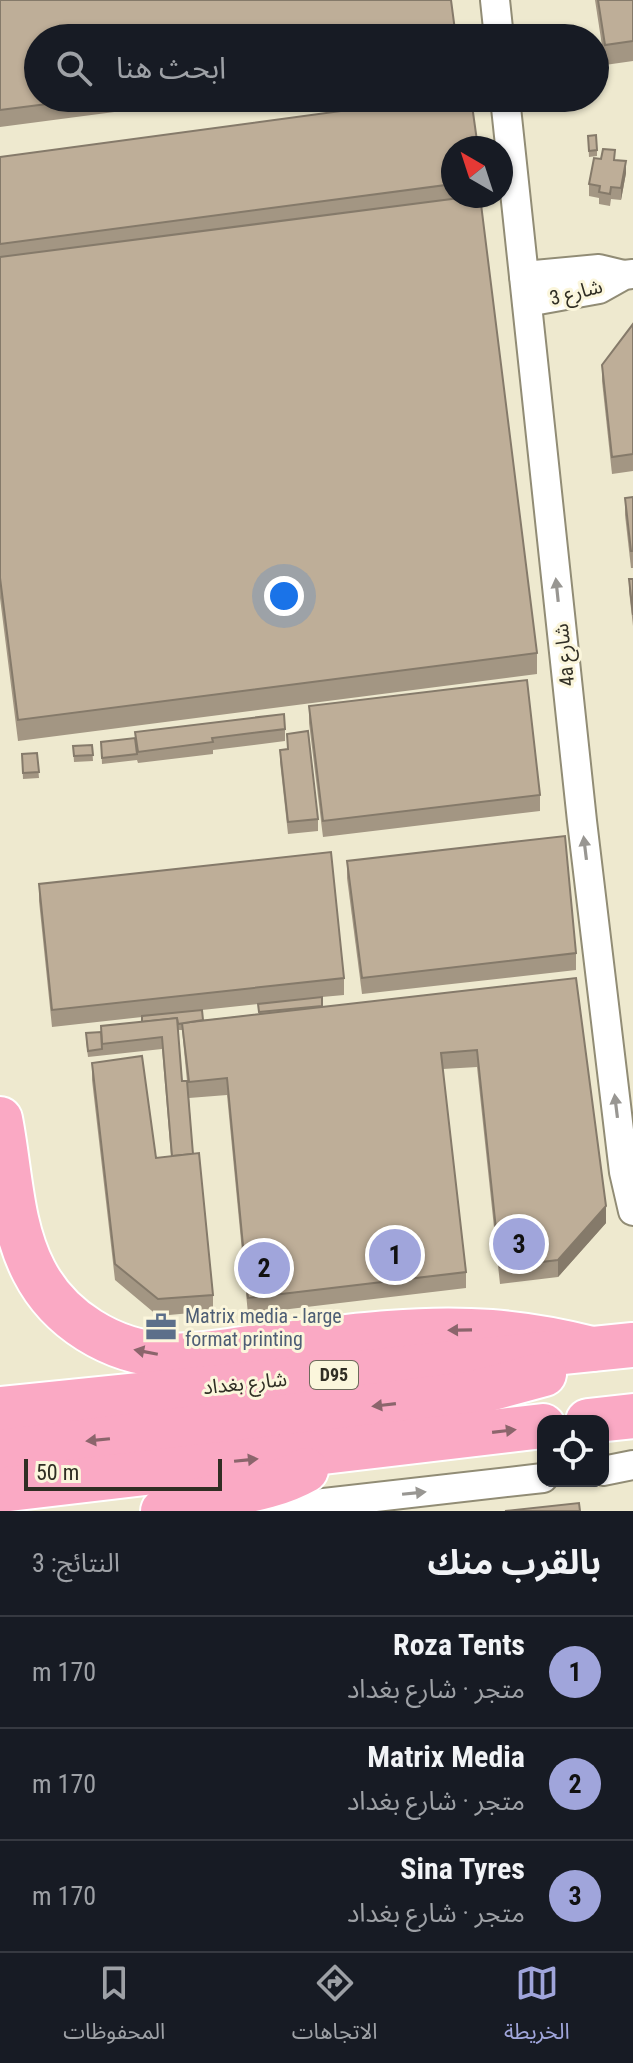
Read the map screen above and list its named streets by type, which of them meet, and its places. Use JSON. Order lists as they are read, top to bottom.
{
  "streets": {
    "main road": ["D95", "شارع بغداد"],
    "street": ["شارع 3", "4a شارع"]
  },
  "crossings": [
    ["شارع 3", "4a شارع"]
  ],
  "one_way": ["4a شارع"],
  "places": {
    "office": ["Matrix media - large format printing"]
  },
  "scale_bar": "50 m",
  "north": "top left",
  "page": {
    "search": "ابحث هنا",
    "pins": ["3", "1", "2"],
    "scale": "50 m",
    "heading": ["بالقرب منك", "النتائج: 3"],
    "list": [
      {
        "mark": "1",
        "name": "Roza Tents",
        "note": "متجر · شارع بغداد",
        "value": "170 m"
      },
      {
        "mark": "2",
        "name": "Matrix Media",
        "note": "متجر · شارع بغداد",
        "value": "170 m"
      },
      {
        "mark": "3",
        "name": "Sina Tyres",
        "note": "متجر · شارع بغداد",
        "value": "170 m"
      }
    ],
    "nav": ["الخريطة", "الاتجاهات", "المحفوظات"]
  }
}
